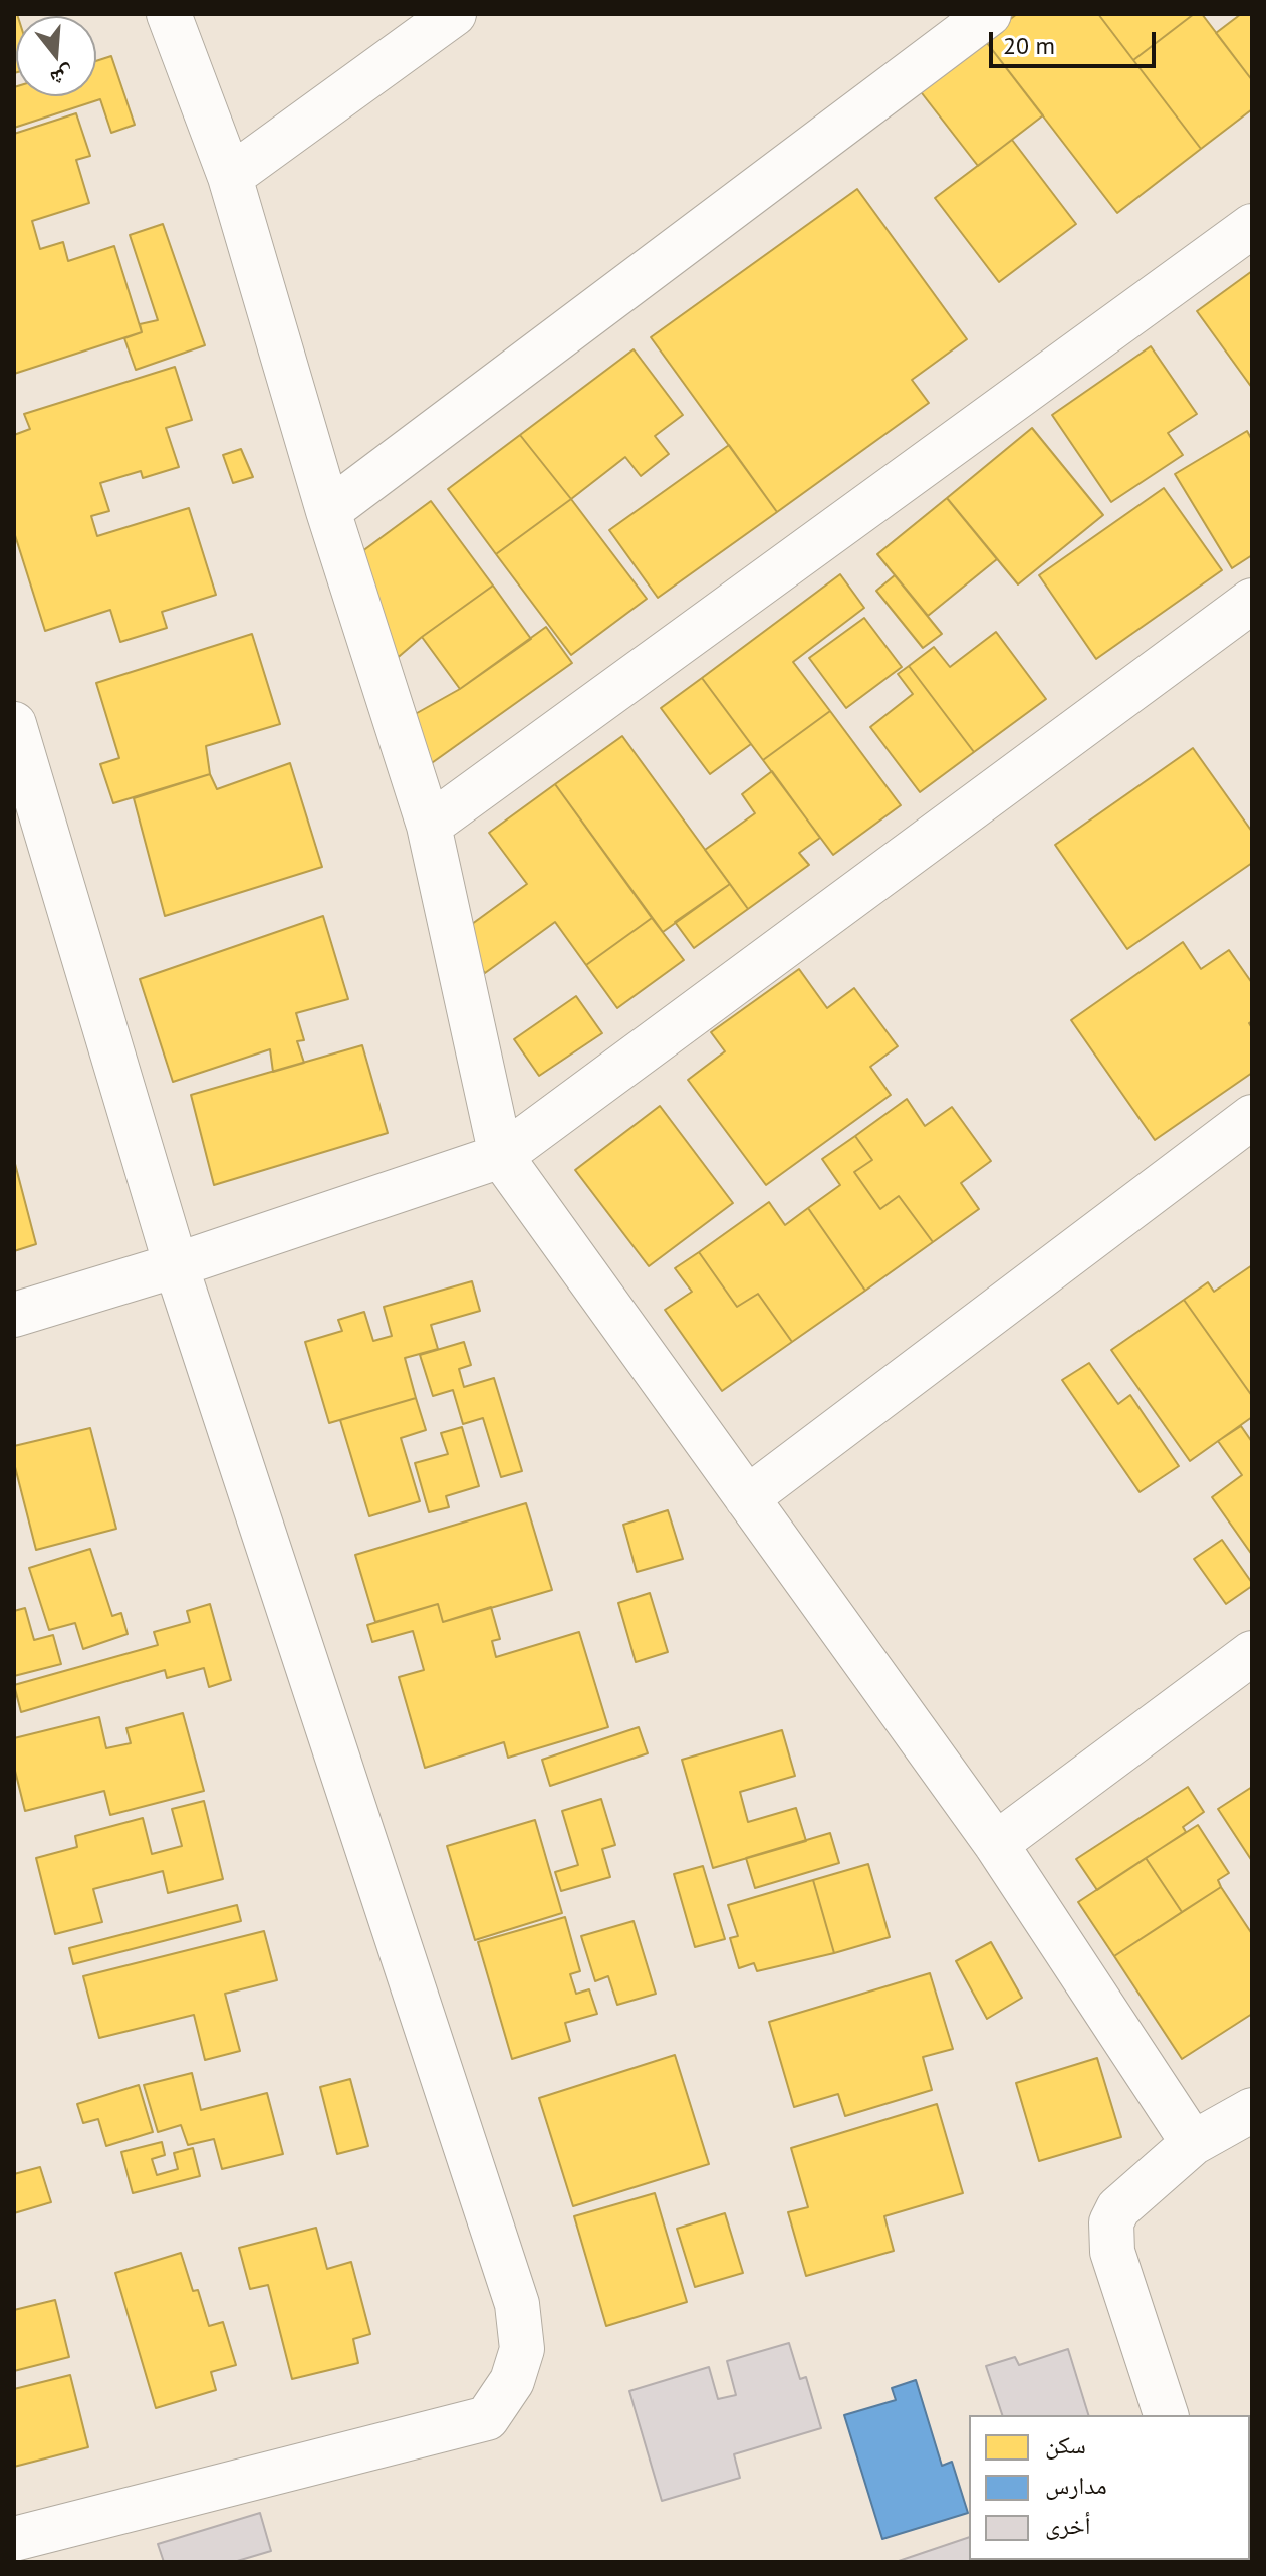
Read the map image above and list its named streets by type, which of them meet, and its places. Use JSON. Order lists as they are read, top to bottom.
{
  "legend": ["سكن", "مدارس", "أخرى"],
  "scale_bar": "20 m",
  "north": "bottom"
}
